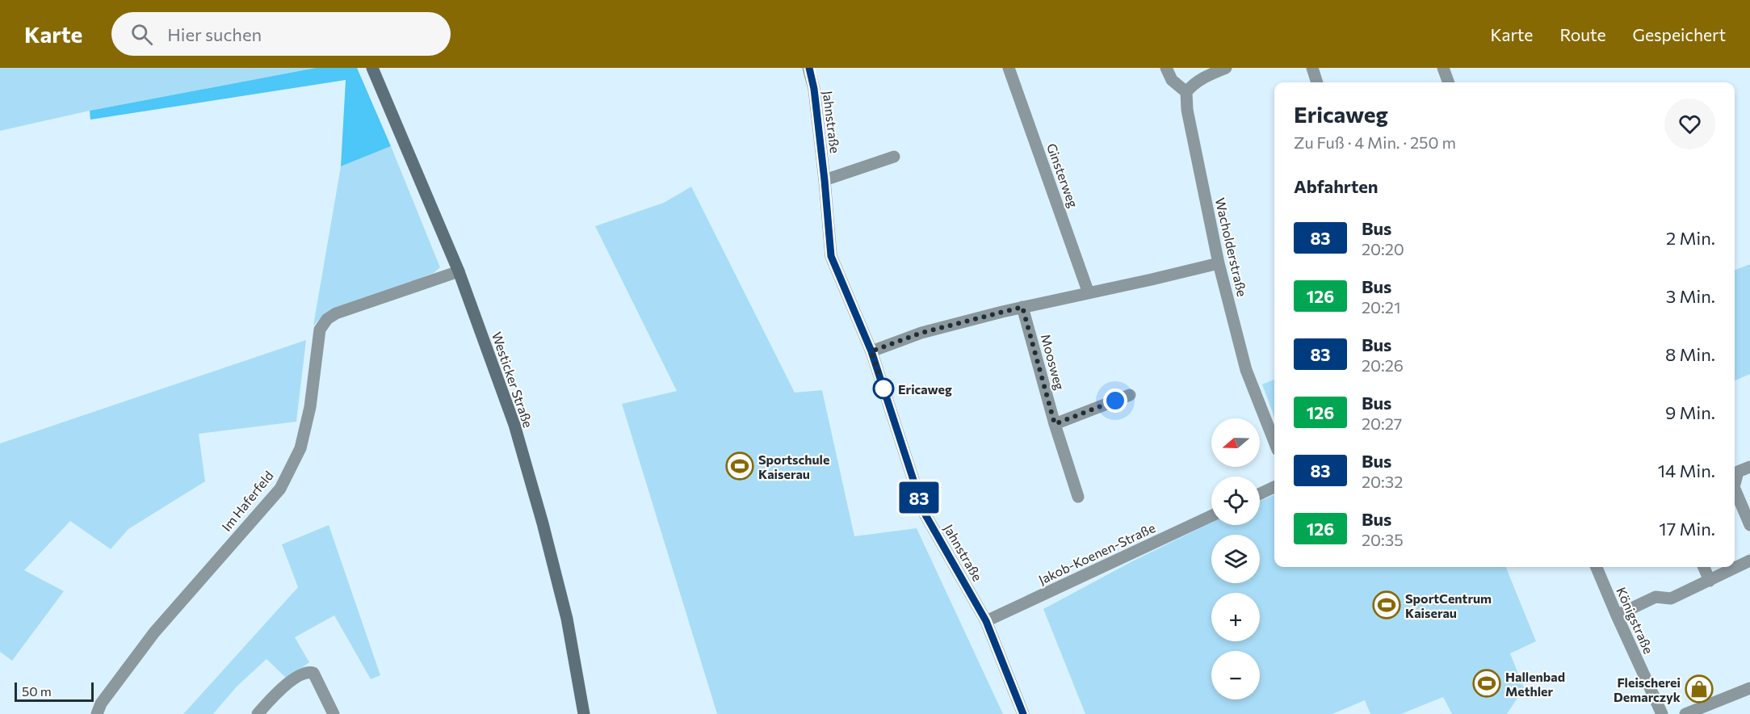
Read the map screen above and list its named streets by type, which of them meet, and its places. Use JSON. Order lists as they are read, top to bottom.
{
  "streets": {
    "street": [
      "Jahnstraße",
      "Ginsterweg",
      "Wacholderstraße",
      "Moosweg",
      "Westicker Straße",
      "Im Haferfeld",
      "Jakob-Koenen-Straße",
      "Königstraße"
    ]
  },
  "crossings": [
    ["Jahnstraße", "Jakob-Koenen-Straße"],
    ["Westicker Straße", "Im Haferfeld"]
  ],
  "places": {
    "other": ["Ericaweg"],
    "sports": ["Sportschule Kaiserau", "SportCentrum Kaiserau", "Hallenbad Methler"],
    "shop": ["Fleischerei Demarczyk"]
  },
  "lines": ["bus line 83"],
  "scale_bar": "50 m",
  "north": "left",
  "page": {
    "header": "Karte",
    "search": "Hier suchen",
    "nav": ["Karte", "Route", "Gespeichert"],
    "on_map": "83",
    "heading": [
      ["Ericaweg", "Zu Fuß · 4 Min. · 250 m"],
      "Abfahrten"
    ],
    "list": [
      {
        "mark": "83",
        "name": "Bus",
        "note": "20:20",
        "value": "2 Min."
      },
      {
        "mark": "126",
        "name": "Bus",
        "note": "20:21",
        "value": "3 Min."
      },
      {
        "mark": "83",
        "name": "Bus",
        "note": "20:26",
        "value": "8 Min."
      },
      {
        "mark": "126",
        "name": "Bus",
        "note": "20:27",
        "value": "9 Min."
      },
      {
        "mark": "83",
        "name": "Bus",
        "note": "20:32",
        "value": "14 Min."
      },
      {
        "mark": "126",
        "name": "Bus",
        "note": "20:35",
        "value": "17 Min."
      }
    ],
    "map_buttons": ["+", "−"],
    "scale": "50 m"
  }
}
